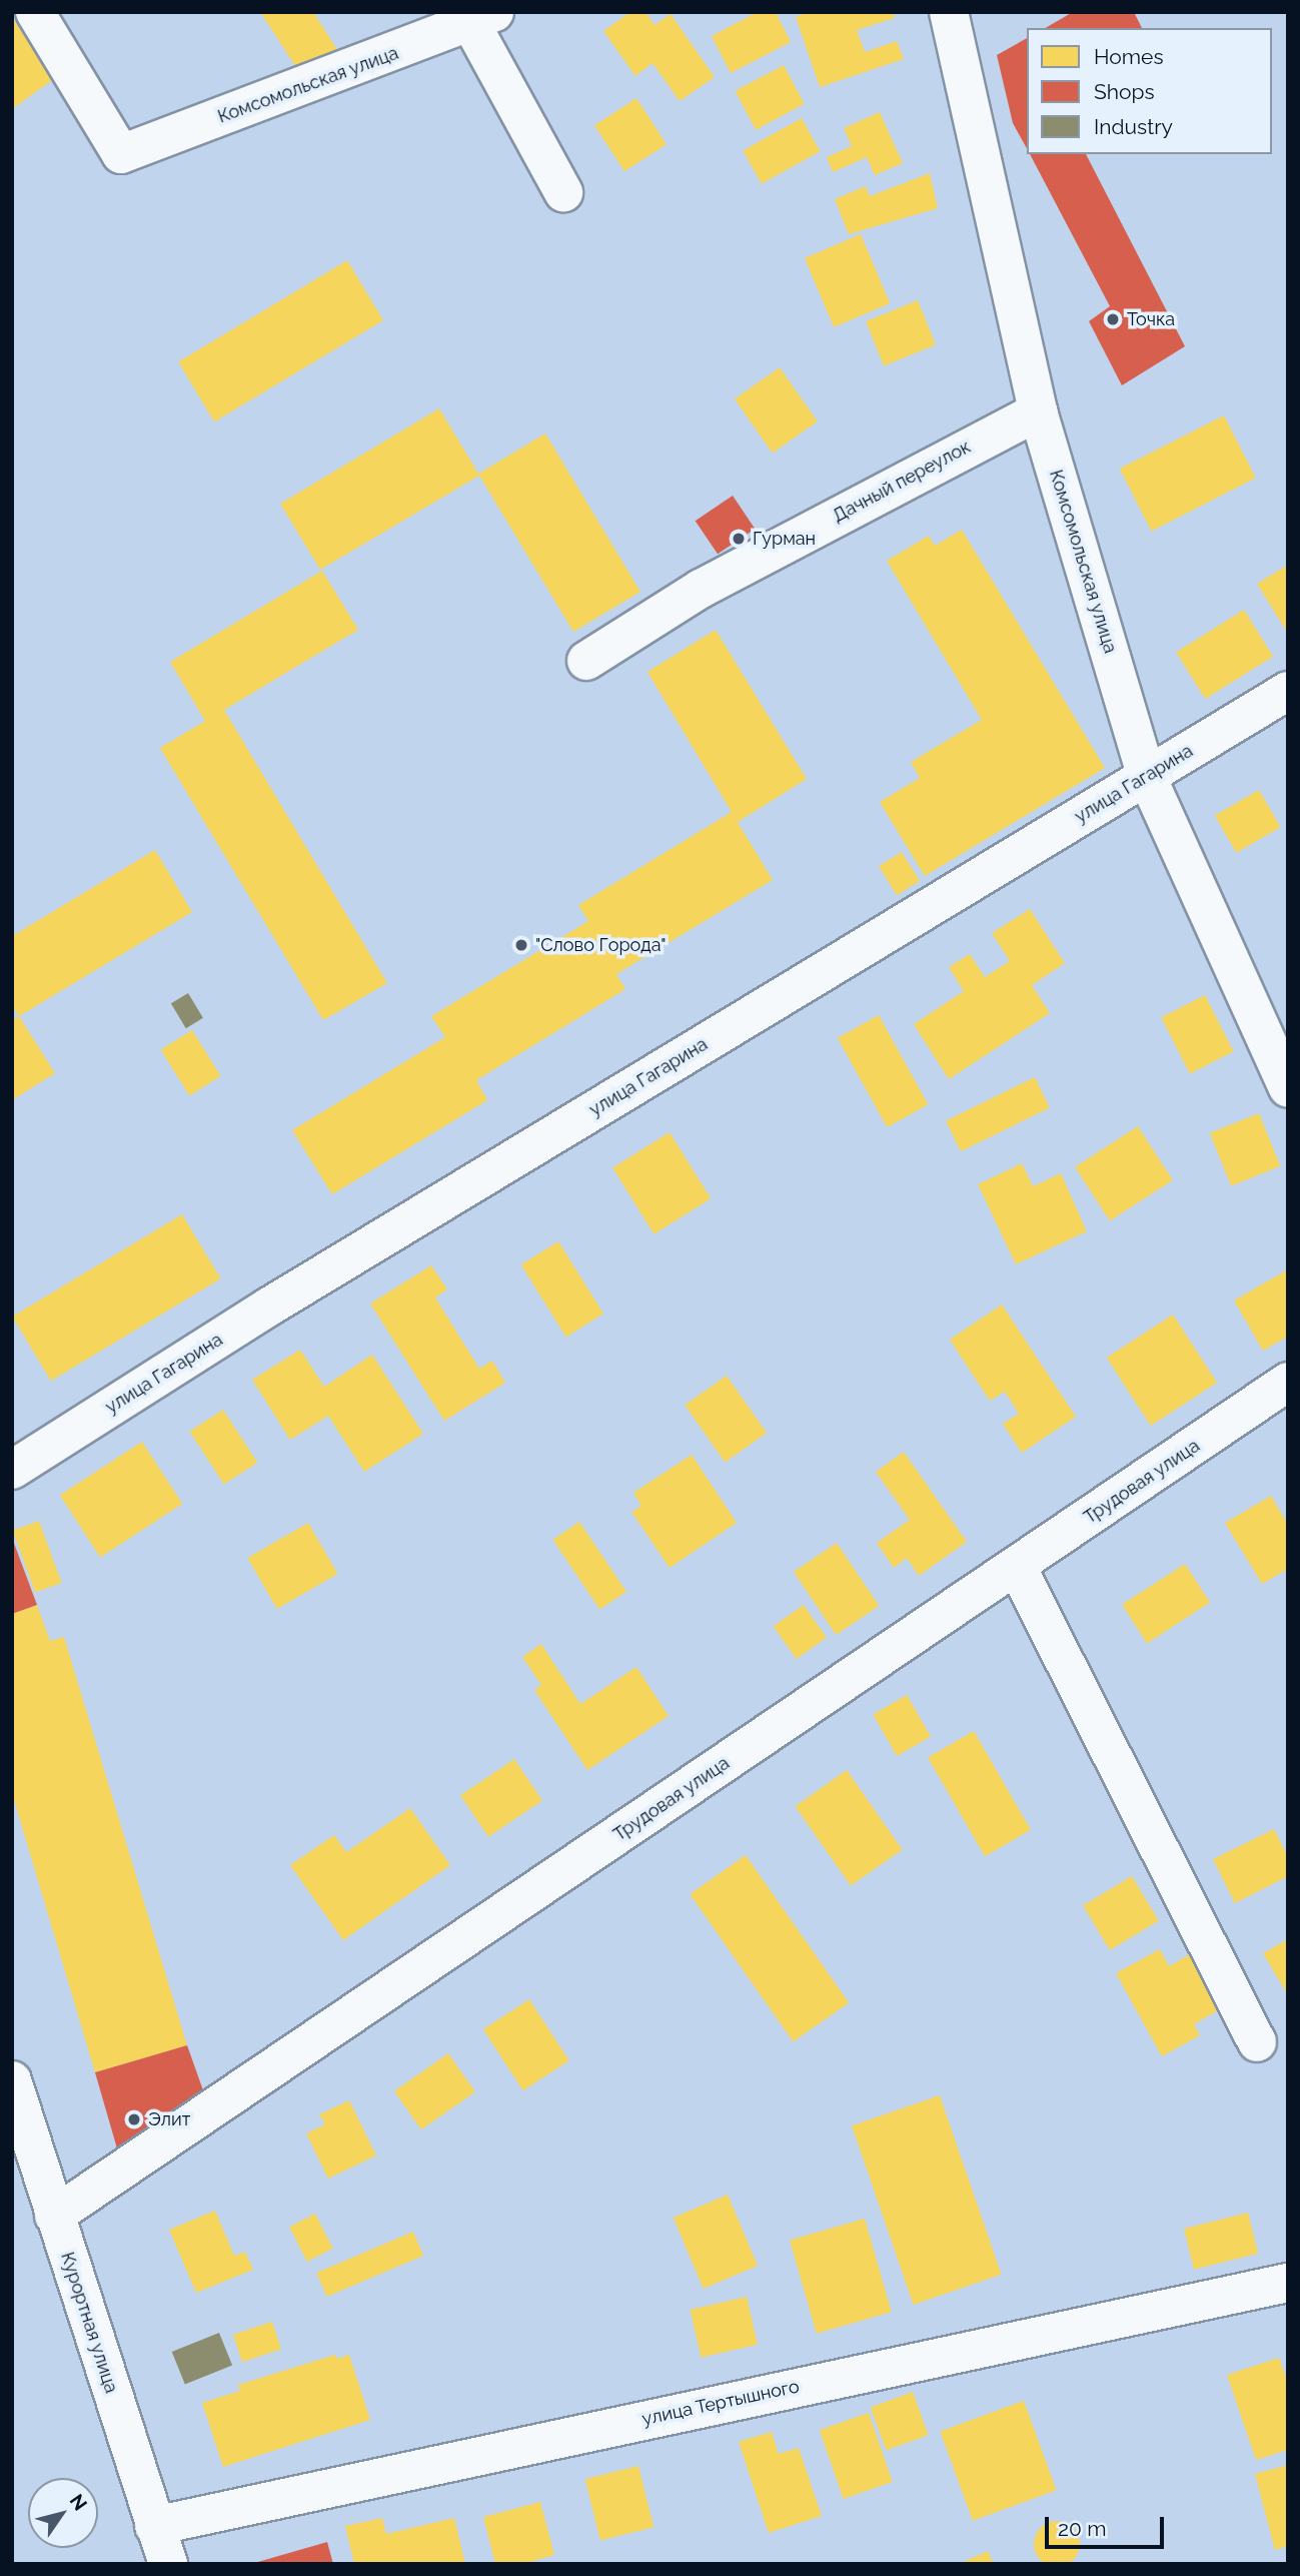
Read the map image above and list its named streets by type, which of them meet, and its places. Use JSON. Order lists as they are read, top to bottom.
{
  "streets": {
    "street": [
      "Комсомольская улица",
      "Дачный переулок",
      "улица Гагарина",
      "Трудовая улица",
      "Курортная улица",
      "улица Тертышного"
    ]
  },
  "crossings": [
    ["Комсомольская улица", "Дачный переулок"],
    ["Комсомольская улица", "улица Гагарина"],
    ["Трудовая улица", "Курортная улица"],
    ["Курортная улица", "улица Тертышного"]
  ],
  "places": [
    "Точка",
    "Гурман",
    "\"Слово Города\"",
    "Элит"
  ],
  "legend": ["Homes", "Shops", "Industry"],
  "scale_bar": "20 m",
  "north": "top right"
}
